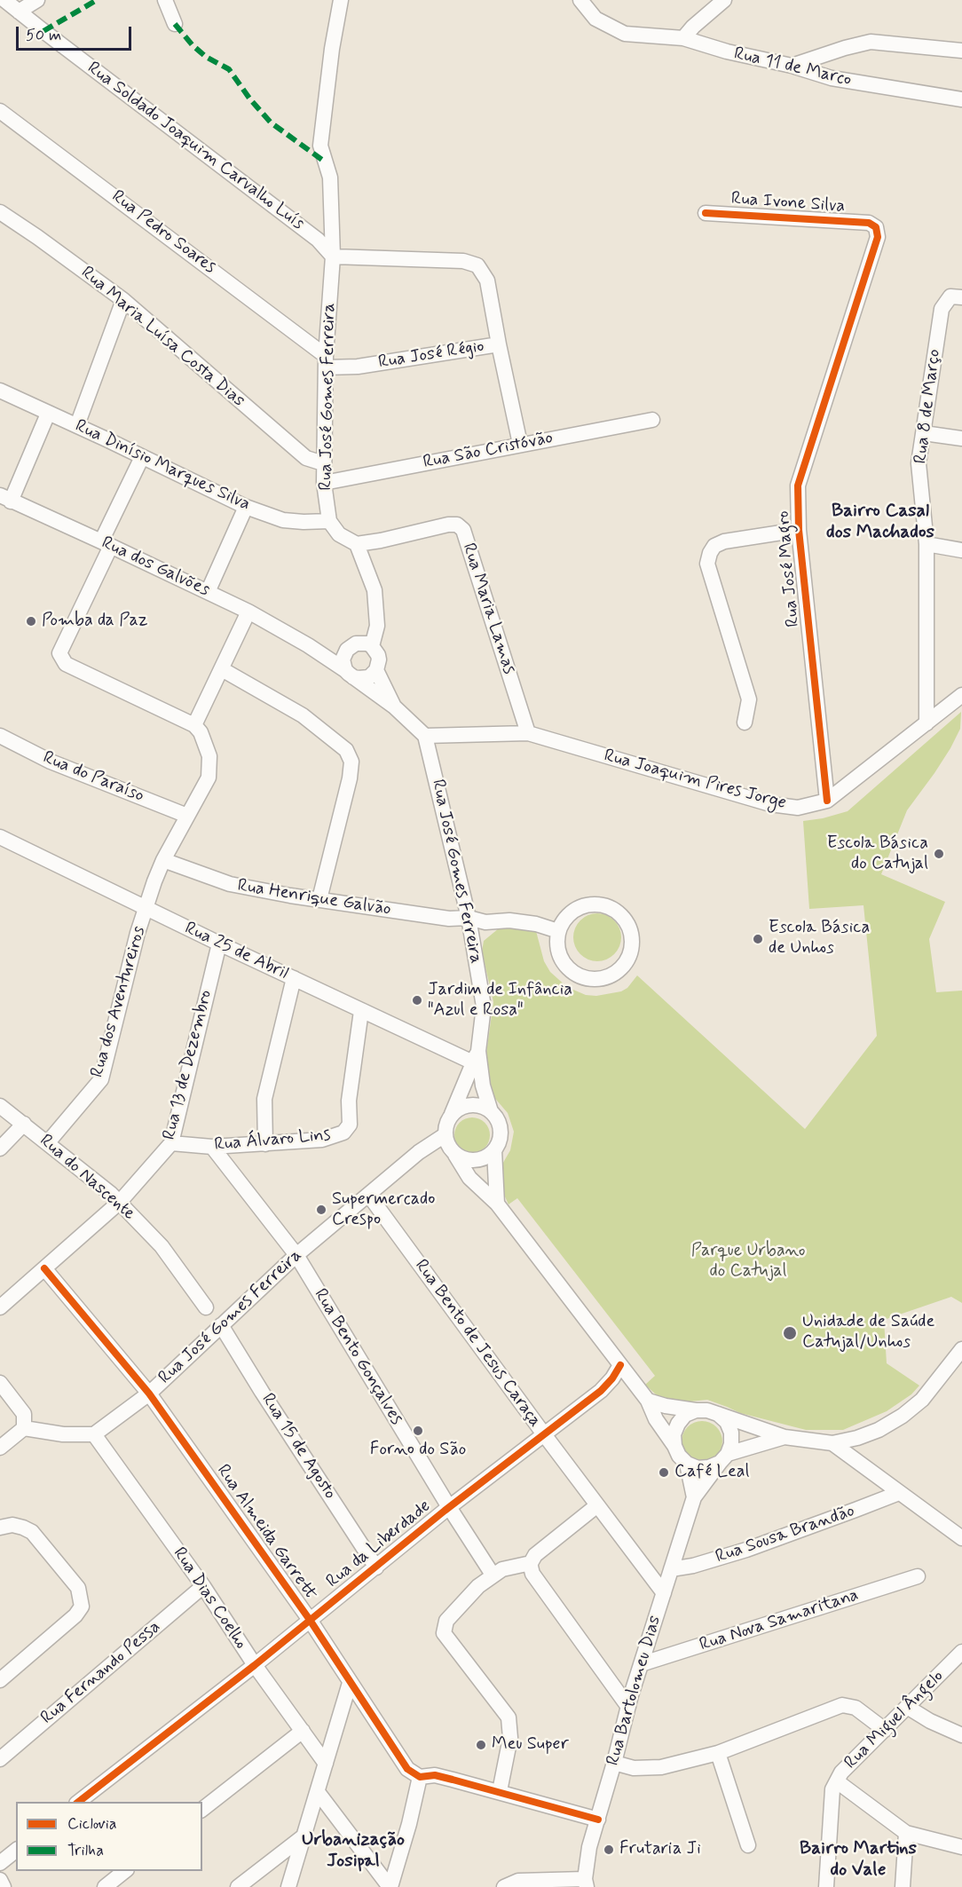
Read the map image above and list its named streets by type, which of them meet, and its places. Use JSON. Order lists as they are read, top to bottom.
{
  "streets": {
    "street": [
      "Rua 11 de Marco",
      "Rua Soldado Joaquim Carvalho Luís",
      "Rua Ivone Silva",
      "Rua Pedro Soares",
      "Rua Maria Luísa Costa Dias",
      "Rua José Régio",
      "Rua José Gomes Ferreira",
      "Rua 8 de Março",
      "Rua São Cristóvão",
      "Rua Dinísio Marques Silva",
      "Rua dos Galvões",
      "Rua José Magro",
      "Rua Maria Lamas",
      "Rua do Paraíso",
      "Rua Joaquim Pires Jorge",
      "Rua Henrique Galvão",
      "Rua 25 de Abril",
      "Rua dos Aventureiros",
      "Rua 13 de Dezembro",
      "Rua Álvaro Lins",
      "Rua do Nascente",
      "Rua Bento de Jesus Caraça",
      "Rua Bento Gonçalves",
      "Rua 15 de Agosto",
      "Rua Almeida Garrett",
      "Rua Sousa Brandão",
      "Rua da Liberdade",
      "Rua Dias Coelho",
      "Rua Nova Samaritana",
      "Rua Fernando Pessa",
      "Rua Bartolomeu Dias",
      "Rua Miguel Ângelo"
    ]
  },
  "crossings": [
    ["Rua Soldado Joaquim Carvalho Luís", "Rua José Gomes Ferreira"],
    ["Rua Ivone Silva", "Rua José Magro"],
    ["Rua Pedro Soares", "Rua José Régio"],
    ["Rua Pedro Soares", "Rua José Gomes Ferreira"],
    ["Rua Maria Luísa Costa Dias", "Rua José Gomes Ferreira"],
    ["Rua José Régio", "Rua José Gomes Ferreira"],
    ["Rua José Régio", "Rua São Cristóvão"],
    ["Rua José Gomes Ferreira", "Rua São Cristóvão"],
    ["Rua José Gomes Ferreira", "Rua Dinísio Marques Silva"],
    ["Rua José Gomes Ferreira", "Rua Joaquim Pires Jorge"],
    ["Rua José Gomes Ferreira", "Rua Henrique Galvão"],
    ["Rua José Gomes Ferreira", "Rua 25 de Abril"],
    ["Rua José Gomes Ferreira", "Rua Bento de Jesus Caraça"],
    ["Rua José Gomes Ferreira", "Rua Bento Gonçalves"],
    ["Rua José Gomes Ferreira", "Rua 15 de Agosto"],
    ["Rua José Gomes Ferreira", "Rua Almeida Garrett"],
    ["Rua José Gomes Ferreira", "Rua Dias Coelho"],
    ["Rua 8 de Março", "Rua Joaquim Pires Jorge"],
    ["Rua José Magro", "Rua Joaquim Pires Jorge"],
    ["Rua Maria Lamas", "Rua Joaquim Pires Jorge"],
    ["Rua do Paraíso", "Rua dos Aventureiros"],
    ["Rua Henrique Galvão", "Rua dos Aventureiros"],
    ["Rua 25 de Abril", "Rua dos Aventureiros"],
    ["Rua 25 de Abril", "Rua 13 de Dezembro"],
    ["Rua 25 de Abril", "Rua Álvaro Lins"],
    ["Rua dos Aventureiros", "Rua do Nascente"],
    ["Rua 13 de Dezembro", "Rua Álvaro Lins"],
    ["Rua 13 de Dezembro", "Rua do Nascente"],
    ["Rua 13 de Dezembro", "Rua Almeida Garrett"],
    ["Rua Álvaro Lins", "Rua Bento Gonçalves"],
    ["Rua Bento de Jesus Caraça", "Rua da Liberdade"],
    ["Rua Bento de Jesus Caraça", "Rua Bartolomeu Dias"],
    ["Rua Bento Gonçalves", "Rua da Liberdade"],
    ["Rua 15 de Agosto", "Rua da Liberdade"],
    ["Rua Almeida Garrett", "Rua da Liberdade"],
    ["Rua Sousa Brandão", "Rua Bartolomeu Dias"],
    ["Rua da Liberdade", "Rua Dias Coelho"],
    ["Rua Dias Coelho", "Rua Fernando Pessa"],
    ["Rua Nova Samaritana", "Rua Bartolomeu Dias"]
  ],
  "districts": ["Bairro Casal dos Machados", "Urbanização Josipal", "Bairro Martins do Vale"],
  "parks": ["Parque Urbano do Catujal"],
  "places": [
    "Pomba da Paz",
    "Escola Básica do Catujal",
    "Escola Básica de Unhos",
    "Jardim de Infância \"Azul e Rosa\"",
    "Supermercado Crespo",
    "Unidade de Saúde Catujal/Unhos",
    "Forno do São",
    "Café Leal",
    "Meu Super",
    "Frutaria Ji"
  ],
  "legend": ["Ciclovia", "Trilha"],
  "scale_bar": "50 m"
}
